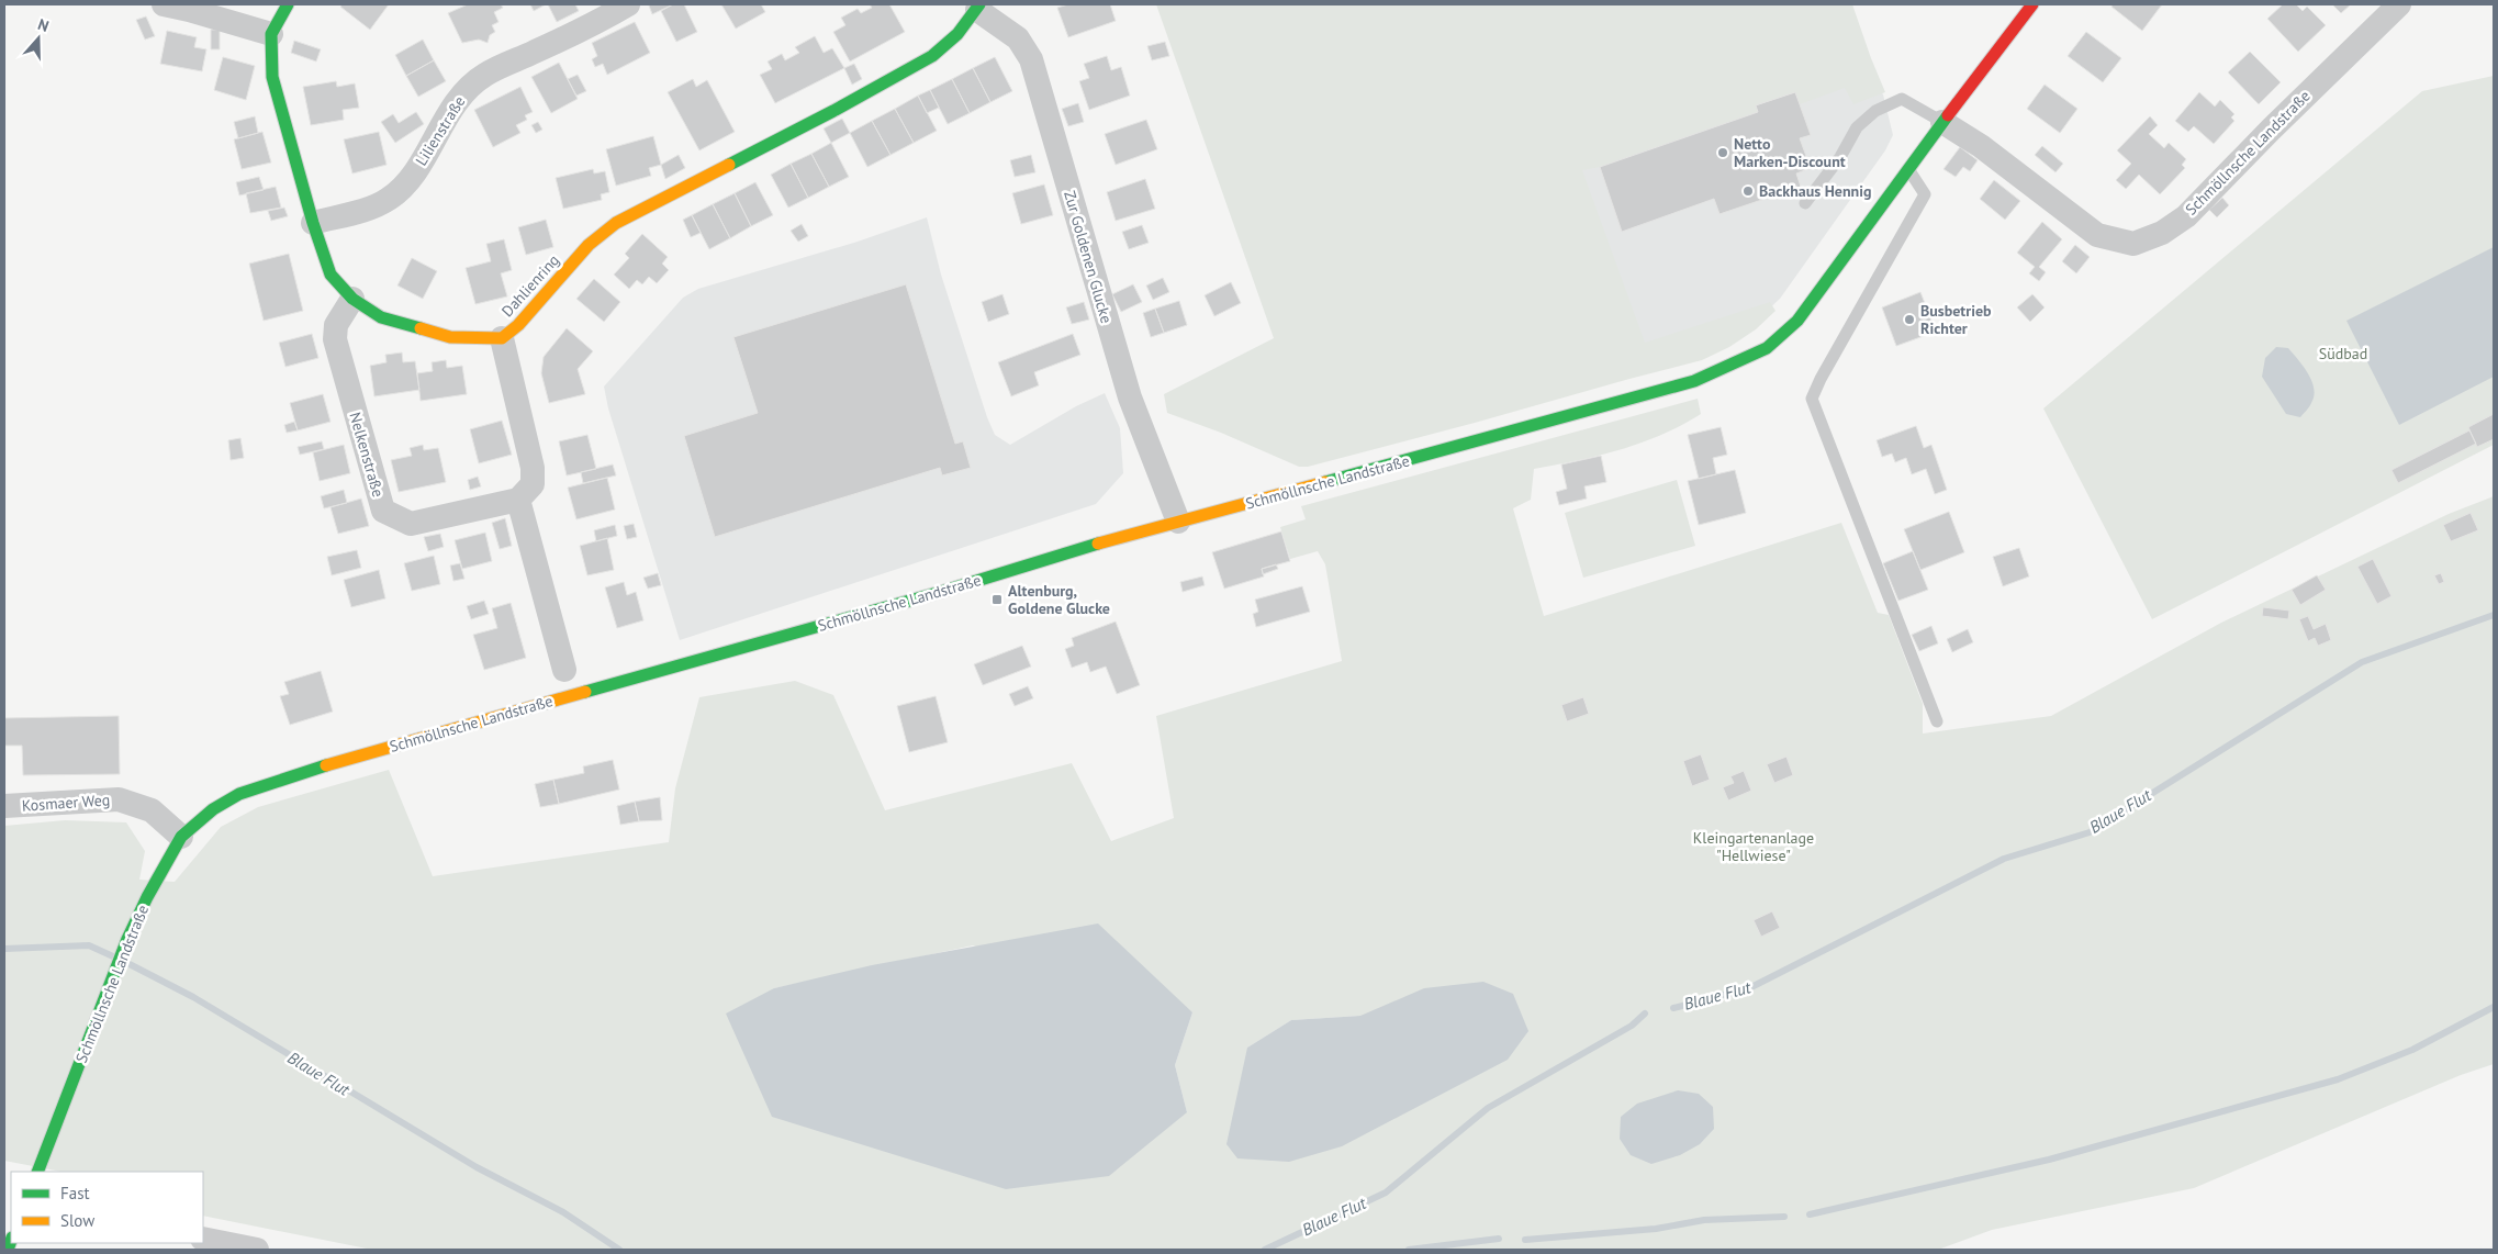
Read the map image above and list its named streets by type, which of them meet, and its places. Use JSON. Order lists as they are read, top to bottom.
{
  "streets": {
    "main road": ["Schmöllnsche Landstraße", "Dahlienring"],
    "street": [
      "Lilienstraße",
      "Zur Goldenen Glucke",
      "Nelkenstraße",
      "Kosmaer Weg"
    ]
  },
  "crossings": [
    ["Lilienstraße", "Dahlienring"],
    ["Schmöllnsche Landstraße", "Zur Goldenen Glucke"],
    ["Schmöllnsche Landstraße", "Kosmaer Weg"],
    ["Zur Goldenen Glucke", "Dahlienring"],
    ["Dahlienring", "Nelkenstraße"]
  ],
  "water": ["Blaue Flut"],
  "parks": ["Südbad", "Kleingartenanlage \"Hellwiese\""],
  "places": {
    "other": ["Netto Marken-Discount", "Backhaus Hennig", "Busbetrieb Richter"],
    "transit": ["Altenburg, Goldene Glucke"]
  },
  "legend": ["Fast", "Slow"],
  "north": "top"
}
